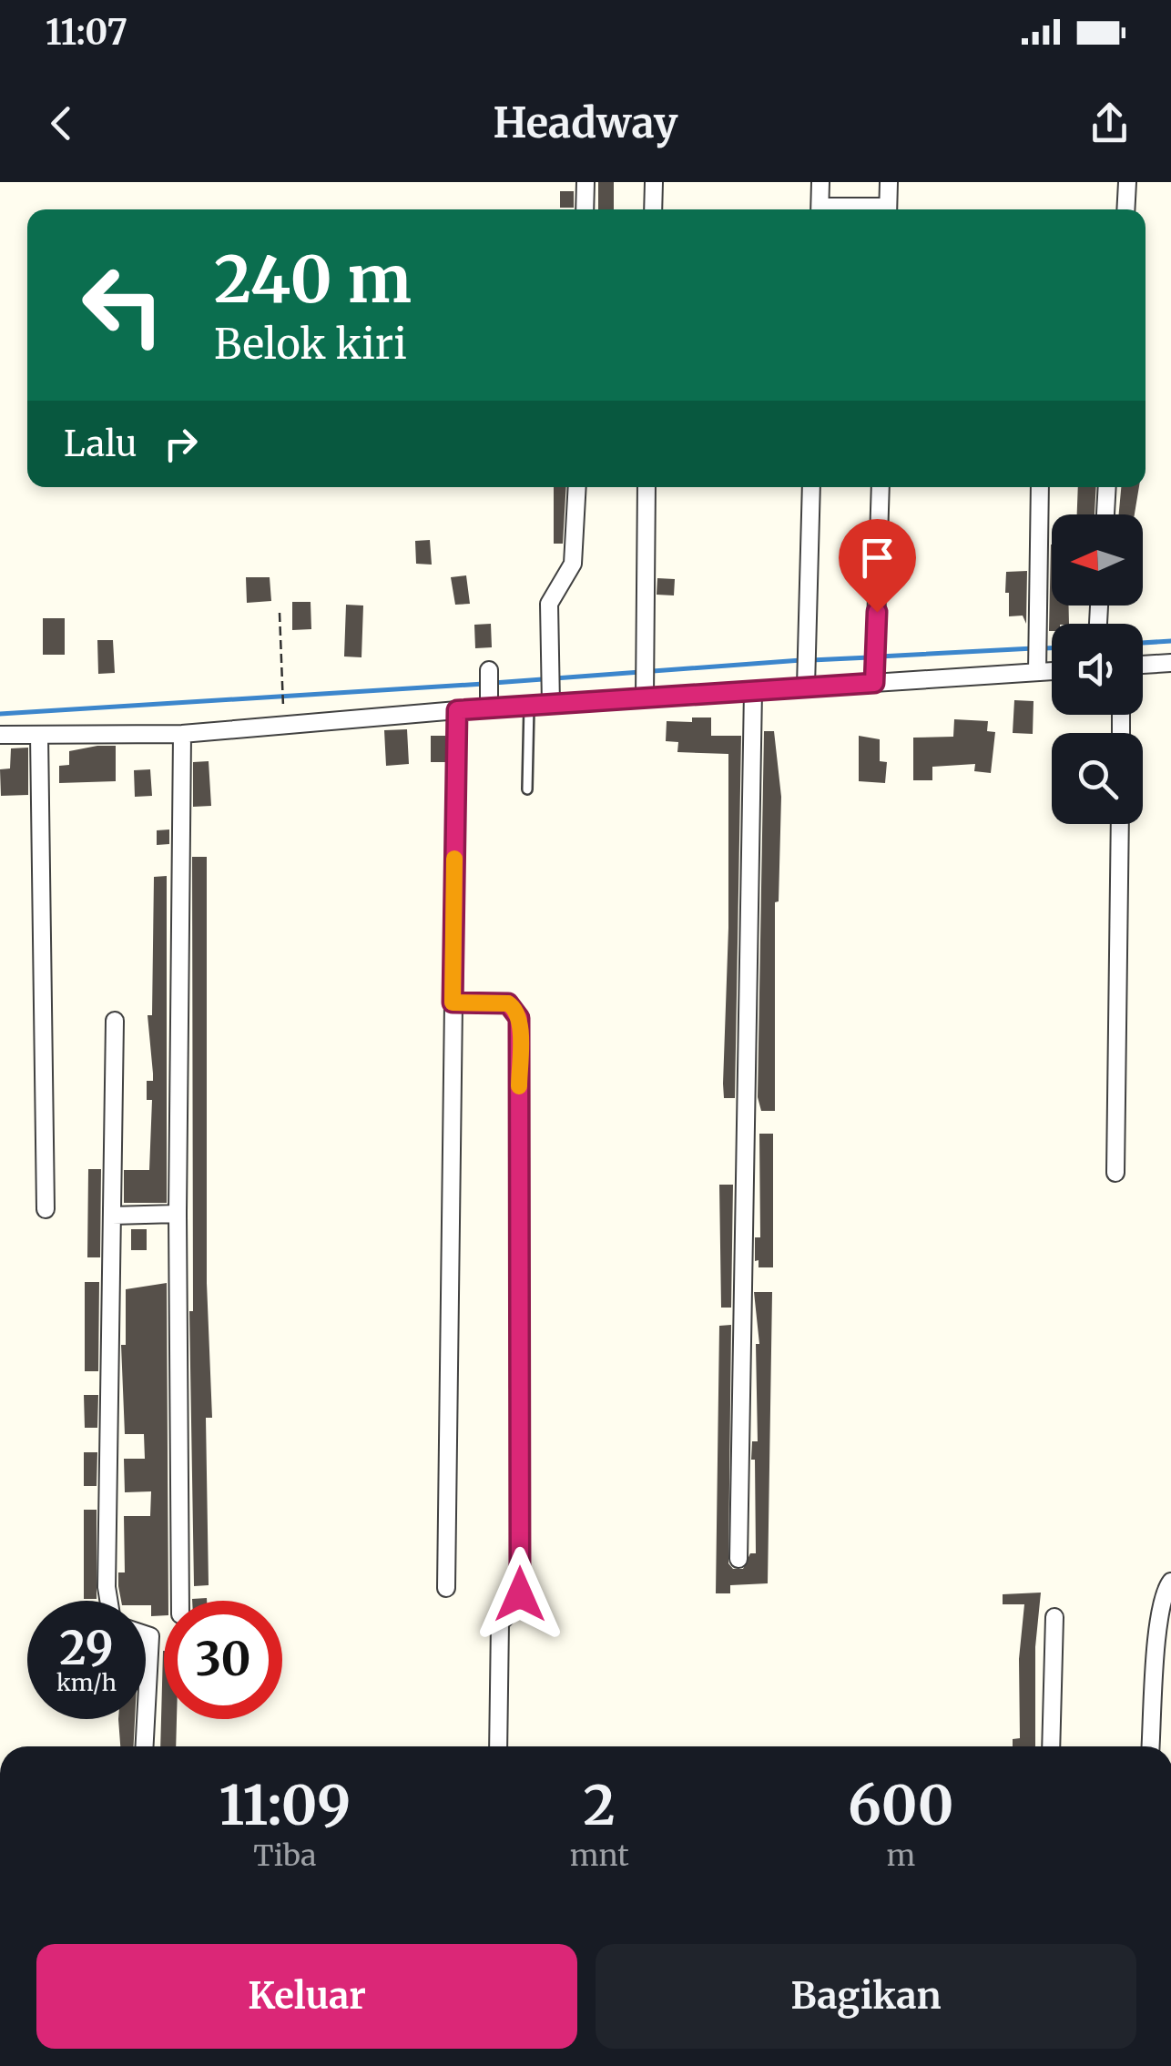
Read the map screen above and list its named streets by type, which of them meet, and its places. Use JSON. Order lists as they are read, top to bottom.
{
  "north": "left",
  "page": {
    "status": "11:07",
    "header": "Headway",
    "turn": ["240 m", "Belok kiri"],
    "then": "Lalu",
    "speed": "29 km/h",
    "limit": "30",
    "eta": [
      "11:09",
      "Tiba",
      "2",
      "mnt",
      "600",
      "m"
    ],
    "buttons": ["Keluar", "Bagikan"]
  }
}
